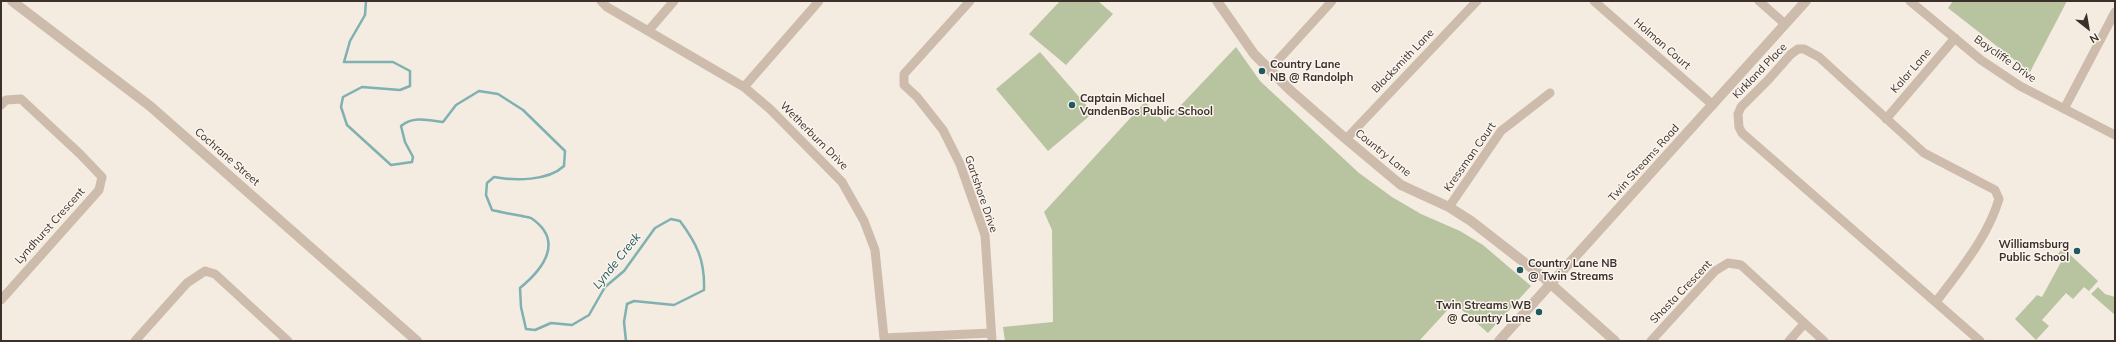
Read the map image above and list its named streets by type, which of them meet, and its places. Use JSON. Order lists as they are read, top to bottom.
{
  "streets": {
    "street": [
      "Holman Court",
      "Baycliffe Drive",
      "Blacksmith Lane",
      "Kirkland Place",
      "Kalar Lane",
      "Wetherburn Drive",
      "Country Lane",
      "Cochrane Street",
      "Kressman Court",
      "Twin Streams Road",
      "Gartshore Drive",
      "Lyndhurst Crescent",
      "Shasta Crescent"
    ]
  },
  "crossings": [
    ["Holman Court", "Twin Streams Road"],
    ["Baycliffe Drive", "Kalar Lane"],
    ["Blacksmith Lane", "Country Lane"],
    ["Kirkland Place", "Kalar Lane"],
    ["Wetherburn Drive", "Gartshore Drive"],
    ["Country Lane", "Kressman Court"],
    ["Country Lane", "Twin Streams Road"]
  ],
  "water": ["Lynde Creek"],
  "places": [
    "Country Lane NB @ Randolph",
    "Captain Michael VandenBos Public School",
    "Williamsburg Public School",
    "Country Lane NB @ Twin Streams",
    "Twin Streams WB @ Country Lane"
  ],
  "north": "bottom right"
}
